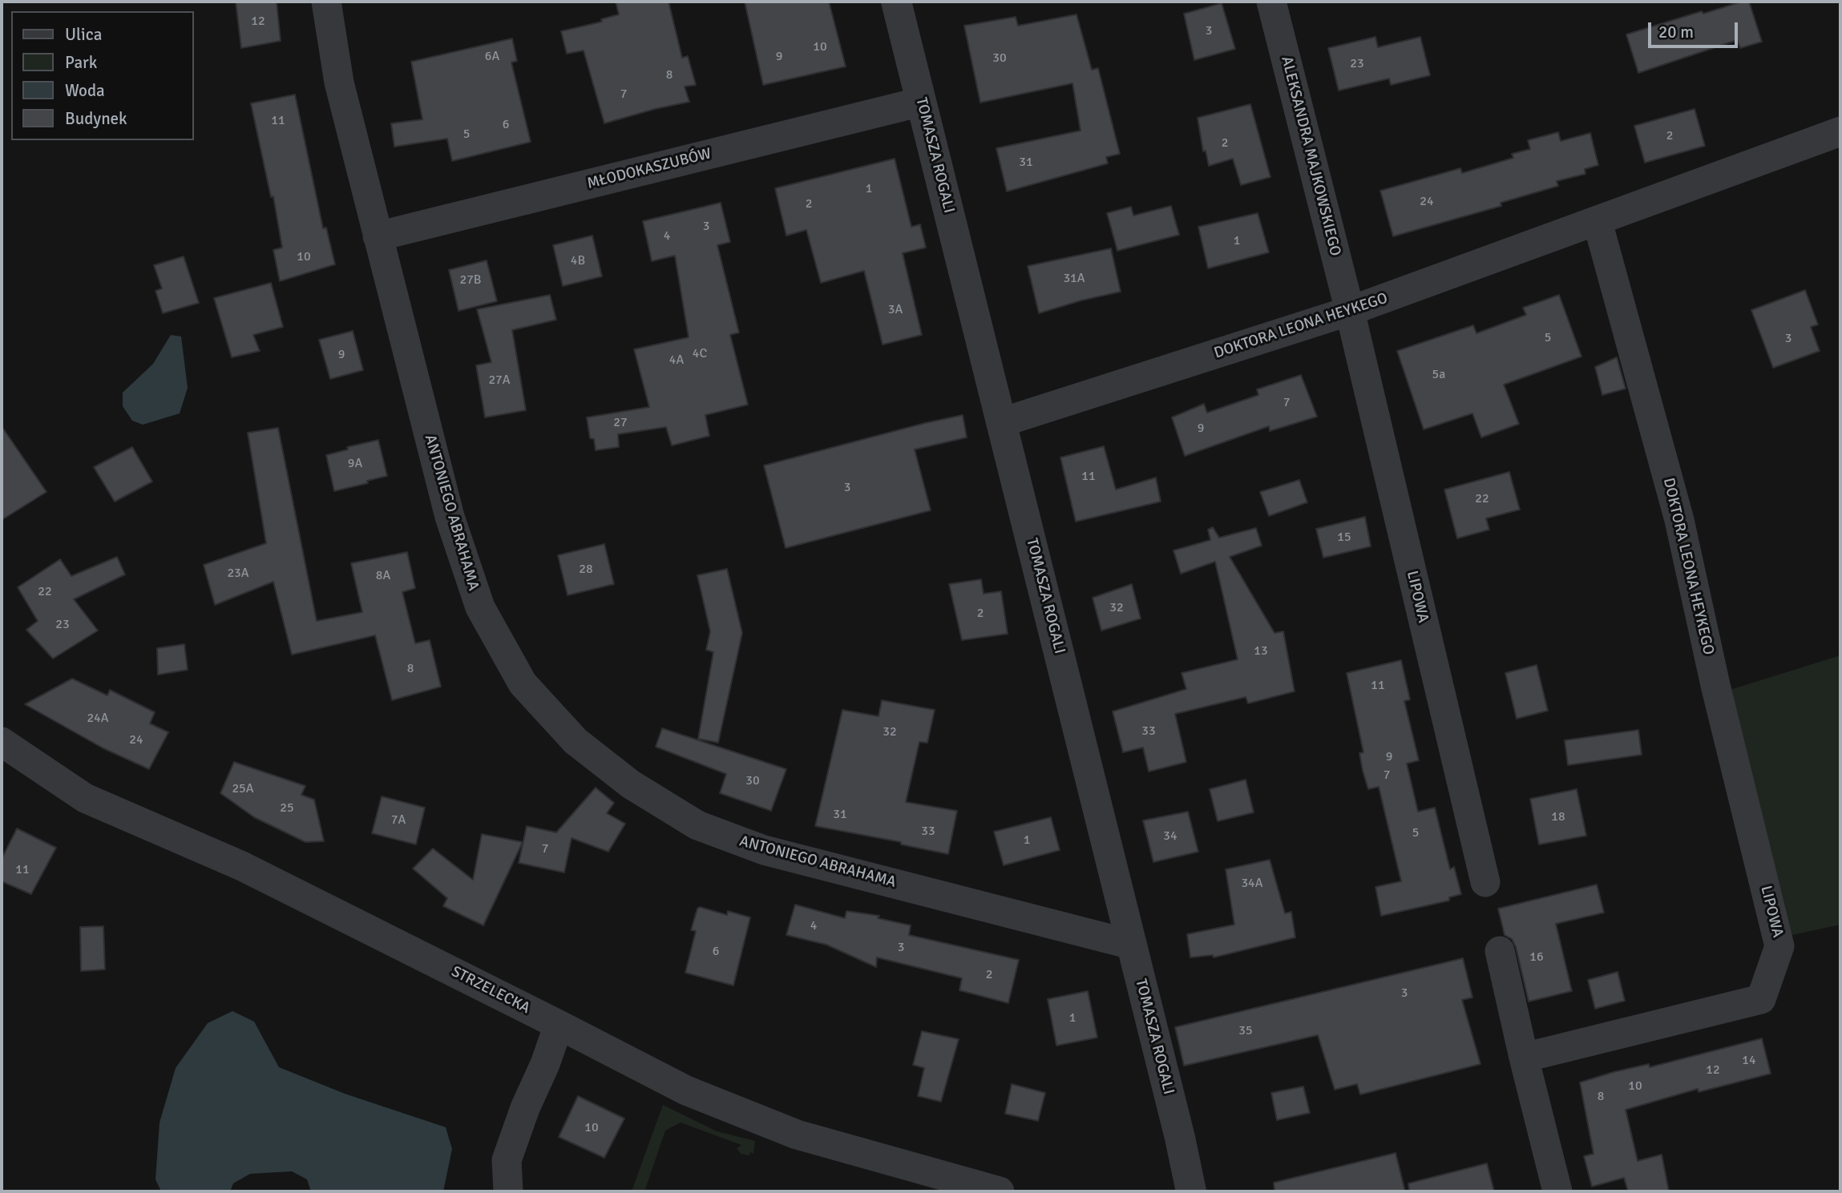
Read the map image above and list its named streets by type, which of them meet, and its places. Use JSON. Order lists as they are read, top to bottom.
{
  "streets": {
    "street": [
      "TOMASZA ROGALI",
      "ALEKSANDRA MAJKOWSKIEGO",
      "MŁODOKASZUBÓW",
      "DOKTORA LEONA HEYKEGO",
      "ANTONIEGO ABRAHAMA",
      "LIPOWA",
      "STRZELECKA"
    ]
  },
  "crossings": [
    ["TOMASZA ROGALI", "MŁODOKASZUBÓW"],
    ["TOMASZA ROGALI", "DOKTORA LEONA HEYKEGO"],
    ["TOMASZA ROGALI", "ANTONIEGO ABRAHAMA"],
    ["ALEKSANDRA MAJKOWSKIEGO", "DOKTORA LEONA HEYKEGO"],
    ["ALEKSANDRA MAJKOWSKIEGO", "LIPOWA"],
    ["MŁODOKASZUBÓW", "ANTONIEGO ABRAHAMA"],
    ["DOKTORA LEONA HEYKEGO", "LIPOWA"]
  ],
  "house_numbers": [
    "12",
    "3",
    "10",
    "6A",
    "9",
    "30",
    "23",
    "8",
    "7",
    "11",
    "6",
    "5",
    "2",
    "2",
    "31",
    "1",
    "24",
    "2",
    "3",
    "4",
    "1",
    "10",
    "4B",
    "31A",
    "27B",
    "3A",
    "5",
    "3",
    "4C",
    "9",
    "4A",
    "5a",
    "27A",
    "7",
    "27",
    "9",
    "9A",
    "11",
    "3",
    "22",
    "15",
    "28",
    "23A",
    "8A",
    "22",
    "32",
    "2",
    "23",
    "13",
    "8",
    "11",
    "24A",
    "33",
    "32",
    "24",
    "9",
    "7",
    "30",
    "25A",
    "25",
    "31",
    "18",
    "7A",
    "33",
    "5",
    "34",
    "1",
    "7",
    "11",
    "34A",
    "4",
    "3",
    "6",
    "16",
    "2",
    "3",
    "1",
    "35",
    "14",
    "12",
    "10",
    "8",
    "10"
  ],
  "legend": [
    "Ulica",
    "Park",
    "Woda",
    "Budynek"
  ],
  "scale_bar": "20 m"
}
